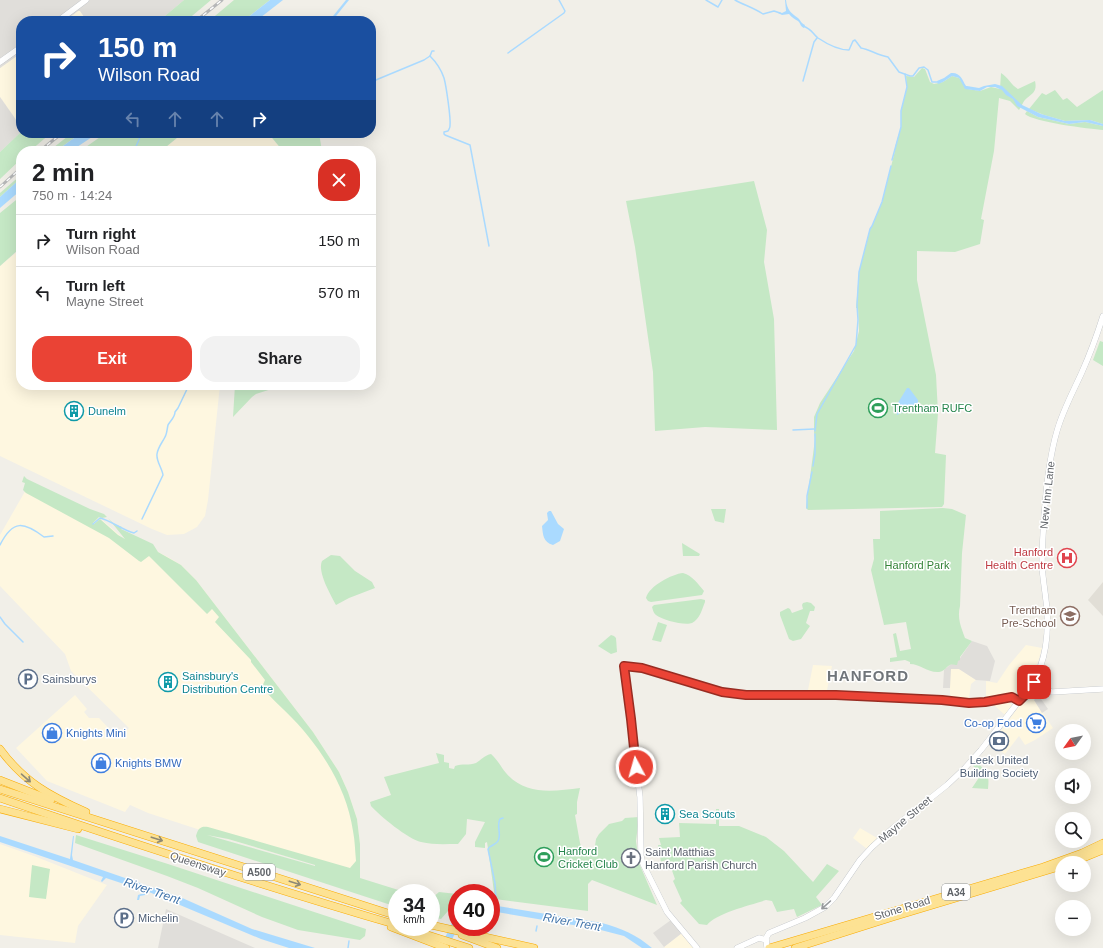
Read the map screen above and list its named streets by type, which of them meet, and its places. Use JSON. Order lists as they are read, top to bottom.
{
  "streets": {
    "highway": [
      "Queensway",
      "A500",
      "A34",
      "Stone Road"
    ],
    "street": ["New Inn Lane", "Mayne Street"]
  },
  "crossings": [
    ["New Inn Lane", "Mayne Street"]
  ],
  "one_way": ["Mayne Street"],
  "districts": ["HANFORD"],
  "water": ["River Trent"],
  "parks": ["Hanford Park"],
  "places": {
    "sports": ["Trentham RUFC", "Hanford Cricket Club"],
    "building": ["Dunelm", "Sainsbury's Distribution Centre", "Sea Scouts"],
    "hospital": ["Hanford Health Centre"],
    "school or university": ["Trentham Pre-School"],
    "parking": ["Sainsburys", "Michelin"],
    "supermarket": ["Co-op Food"],
    "shop": ["Knights Mini", "Knights BMW"],
    "bank": ["Leek United Building Society"],
    "church": ["Saint Matthias Hanford Parish Church"]
  },
  "north": "bottom left",
  "page": {
    "turn": ["150 m", "Wilson Road"],
    "heading": ["2 min", "750 m · 14:24"],
    "list": [
      {
        "name": "Turn right",
        "note": "Wilson Road",
        "value": "150 m"
      },
      {
        "name": "Turn left",
        "note": "Mayne Street",
        "value": "570 m"
      }
    ],
    "buttons": ["Exit", "Share"],
    "map_buttons": ["+", "−"],
    "speed": "34 km/h",
    "limit": "40"
  }
}
